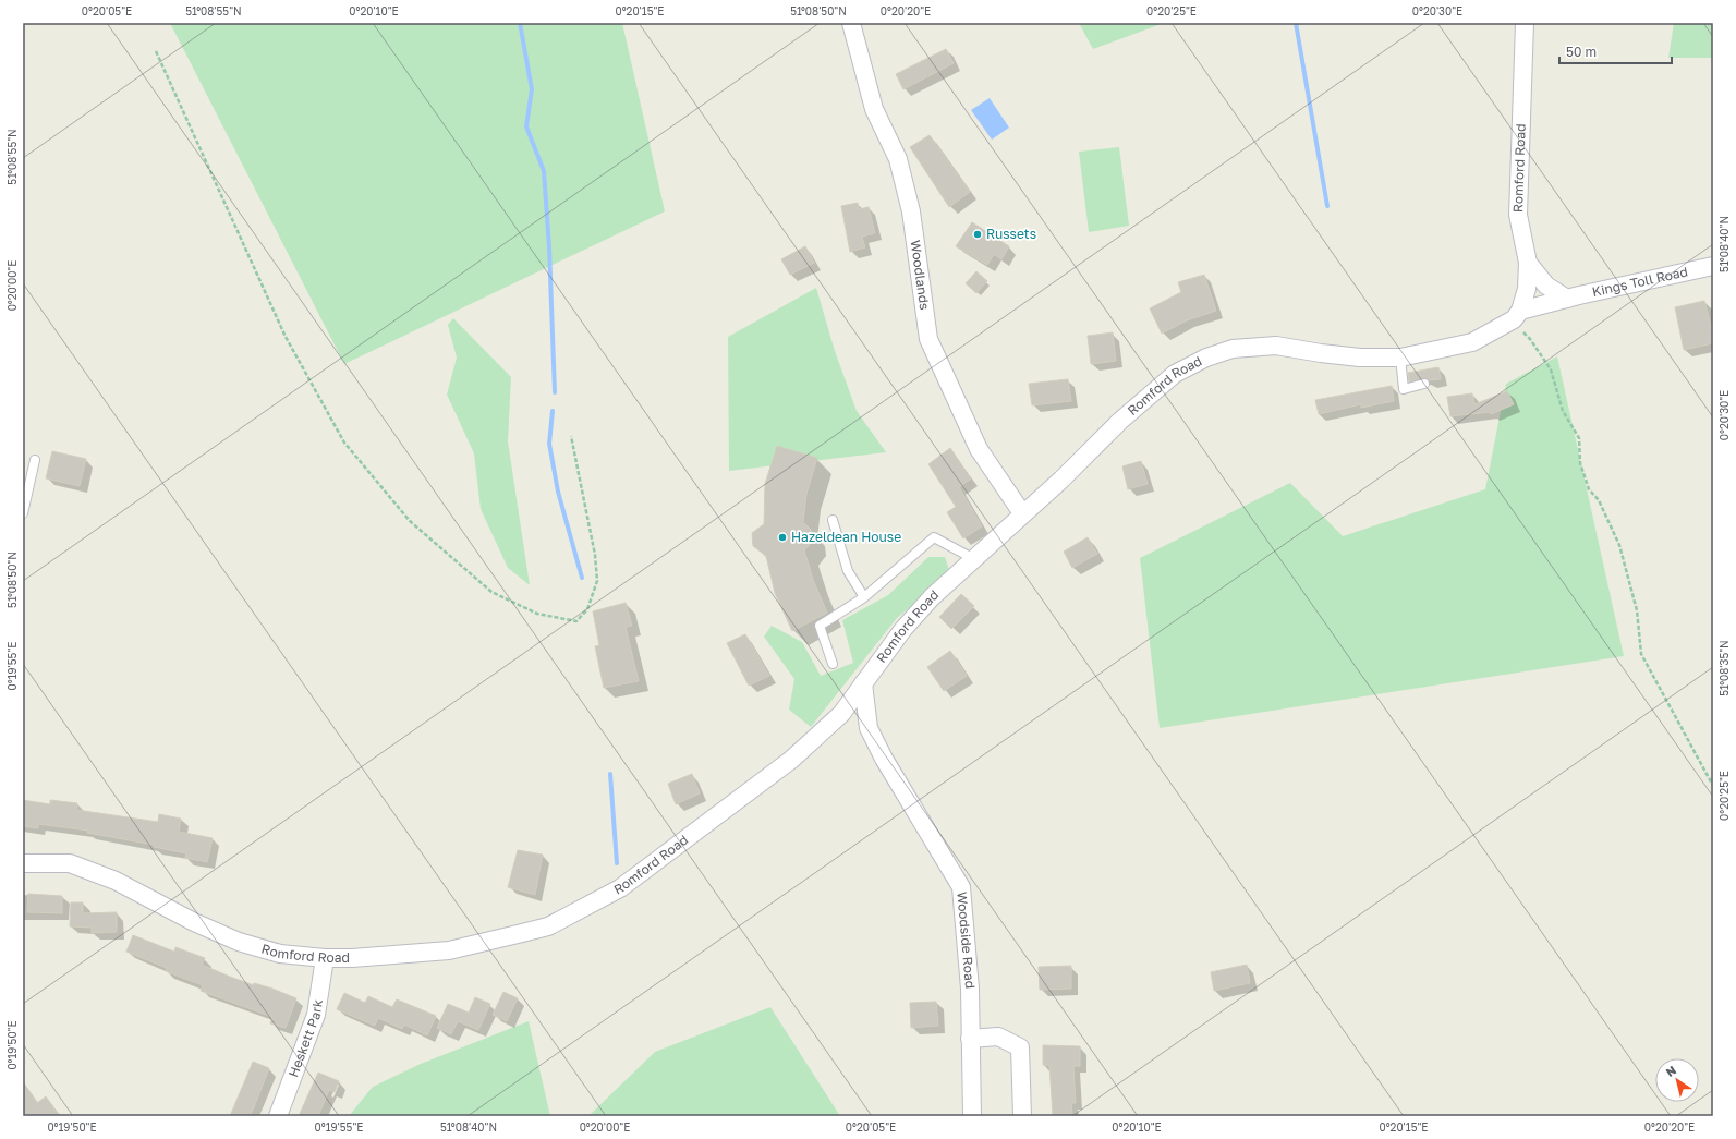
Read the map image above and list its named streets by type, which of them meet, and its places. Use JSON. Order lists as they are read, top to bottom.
{
  "streets": {
    "street": [
      "Romford Road",
      "Woodlands",
      "Kings Toll Road",
      "Woodside Road",
      "Heskett Park"
    ]
  },
  "crossings": [
    ["Romford Road", "Woodlands"],
    ["Romford Road", "Kings Toll Road"],
    ["Romford Road", "Woodside Road"],
    ["Romford Road", "Heskett Park"]
  ],
  "places": ["Russets", "Hazeldean House"],
  "scale_bar": "50 m",
  "north": "top left",
  "coordinates": [
    "0°20'05\"E",
    "51°08'55\"N",
    "0°20'10\"E",
    "0°20'15\"E",
    "51°08'50\"N",
    "0°20'20\"E",
    "0°20'25\"E",
    "0°20'30\"E",
    "51°08'40\"N",
    "0°20'00\"E",
    "0°19'55\"E",
    "51°08'35\"N",
    "0°19'50\"E"
  ]
}
